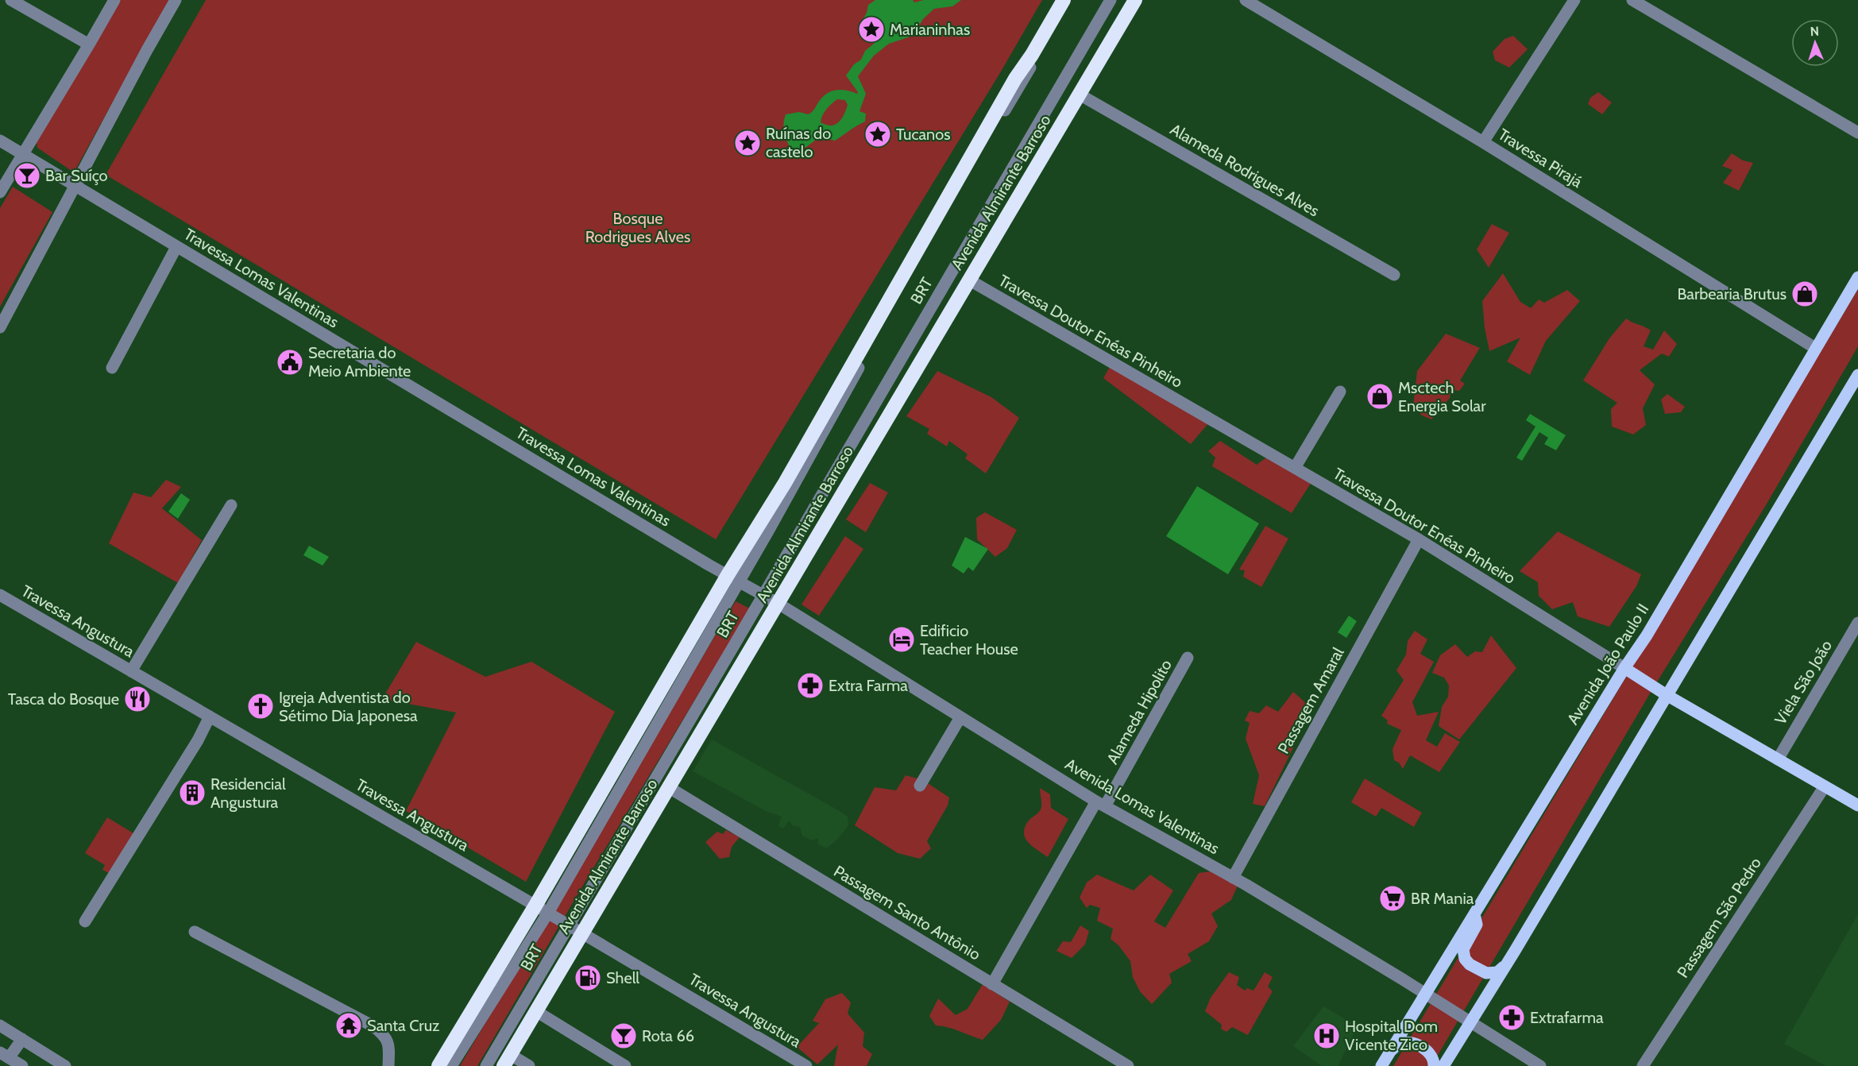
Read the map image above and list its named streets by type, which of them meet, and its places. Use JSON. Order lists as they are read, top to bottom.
{
  "streets": {
    "highway": ["Avenida Almirante Barroso"],
    "main road": ["Travessa Doutor Enéas Pinheiro", "Avenida João Paulo II"],
    "street": [
      "Travessa Pirajá",
      "Alameda Rodrigues Alves",
      "Travessa Lomas Valentinas",
      "BRT",
      "Travessa Angustura",
      "Viela São João",
      "Passagem Amaral",
      "Alameda Hipolito",
      "Avenida Lomas Valentinas",
      "Passagem Santo Antônio",
      "Passagem São Pedro"
    ]
  },
  "crossings": [
    ["Travessa Pirajá", "Avenida João Paulo II"],
    ["Alameda Rodrigues Alves", "Avenida Almirante Barroso"],
    ["Avenida Almirante Barroso", "Travessa Doutor Enéas Pinheiro"],
    ["Avenida Almirante Barroso", "Travessa Angustura"],
    ["Avenida Almirante Barroso", "Avenida Lomas Valentinas"],
    ["Avenida Almirante Barroso", "Passagem Santo Antônio"],
    ["Travessa Lomas Valentinas", "BRT"],
    ["Travessa Lomas Valentinas", "Avenida Lomas Valentinas"],
    ["BRT", "Travessa Angustura"],
    ["BRT", "Avenida Lomas Valentinas"],
    ["Travessa Doutor Enéas Pinheiro", "Avenida João Paulo II"],
    ["Travessa Doutor Enéas Pinheiro", "Viela São João"],
    ["Travessa Doutor Enéas Pinheiro", "Passagem Amaral"],
    ["Travessa Doutor Enéas Pinheiro", "Passagem São Pedro"],
    ["Avenida João Paulo II", "Avenida Lomas Valentinas"],
    ["Passagem Amaral", "Avenida Lomas Valentinas"],
    ["Alameda Hipolito", "Avenida Lomas Valentinas"],
    ["Alameda Hipolito", "Passagem Santo Antônio"]
  ],
  "parks": ["Bosque Rodrigues Alves"],
  "places": {
    "place": ["Marianinhas", "Tucanos", "Ruínas do castelo"],
    "bar": ["Bar Suíço", "Rota 66"],
    "shop": ["Barbearia Brutus", "Msctech Energia Solar"],
    "public building": ["Secretaria do Meio Ambiente"],
    "hotel": ["Edificio Teacher House"],
    "pharmacy": ["Extra Farma", "Extrafarma"],
    "restaurant": ["Tasca do Bosque"],
    "church": ["Igreja Adventista do Sétimo Dia Japonesa"],
    "building": ["Residencial Angustura"],
    "supermarket": ["BR Mania"],
    "fuel station": ["Shell"],
    "temple": ["Santa Cruz"],
    "hospital": ["Hospital Dom Vicente Zico"]
  },
  "north": "top"
}
